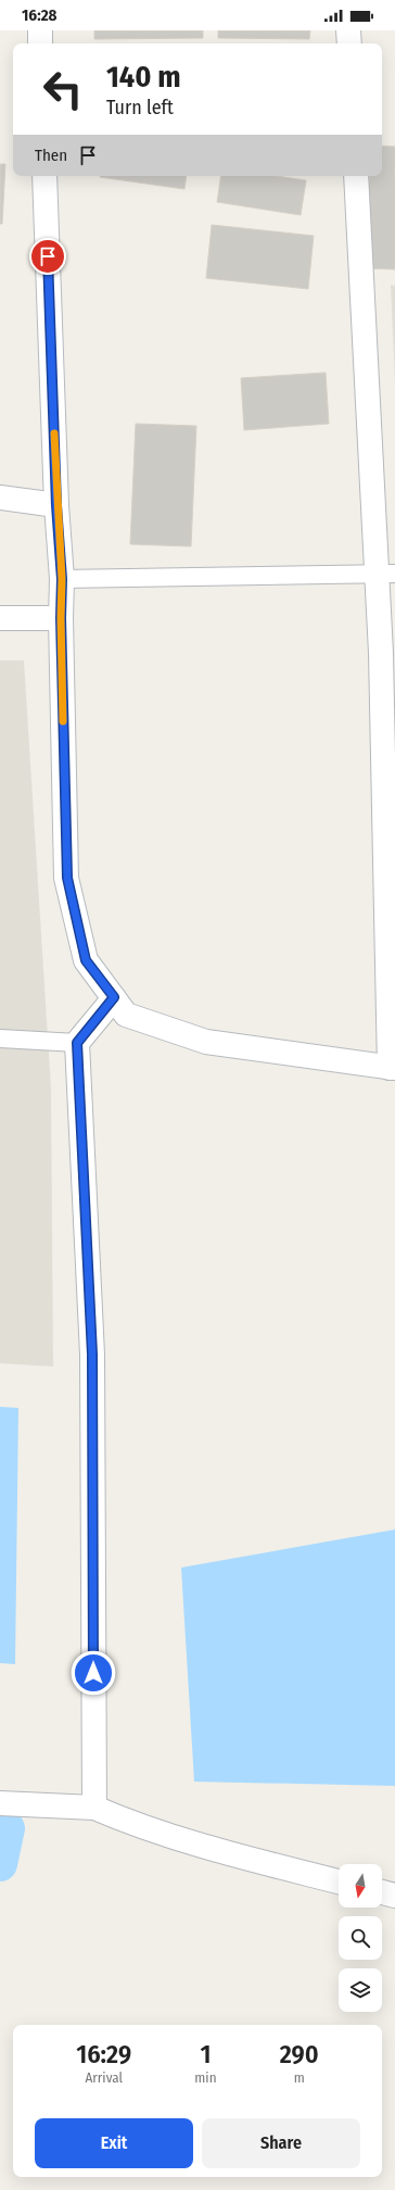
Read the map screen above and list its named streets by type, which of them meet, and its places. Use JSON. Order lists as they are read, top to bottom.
{
  "north": "bottom",
  "page": {
    "status": "16:28",
    "turn": ["140 m", "Turn left"],
    "then": "Then",
    "eta": [
      "16:29",
      "Arrival",
      "1",
      "min",
      "290",
      "m"
    ],
    "buttons": ["Exit", "Share"]
  }
}
